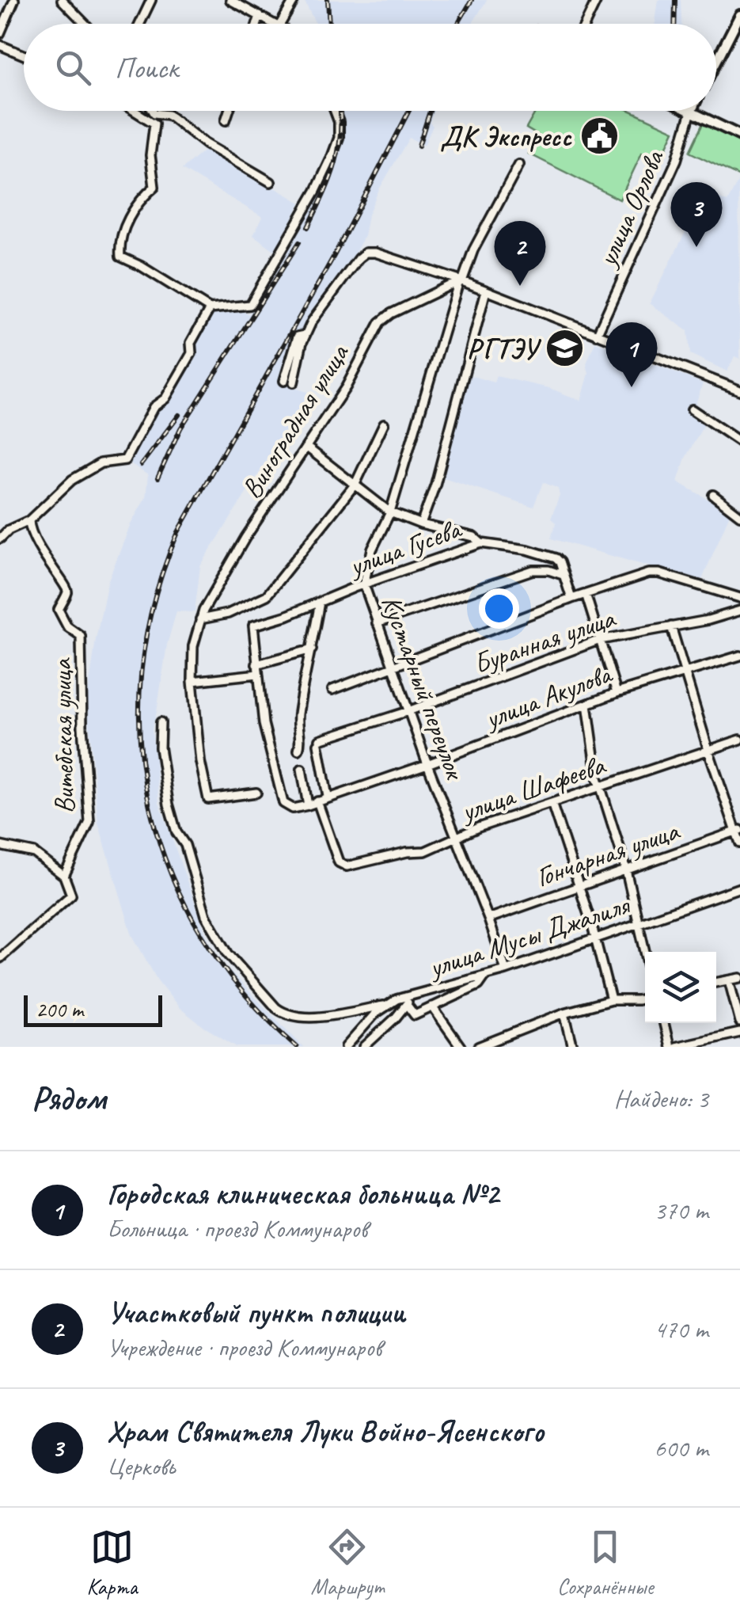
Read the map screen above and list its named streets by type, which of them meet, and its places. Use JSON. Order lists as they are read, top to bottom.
{
  "streets": {
    "street": [
      "улица Орлова",
      "Виноградная улица",
      "улица Гусева",
      "Буранная улица",
      "Кустарный переулок",
      "улица Акулова",
      "Витебская улица",
      "улица Шафеева",
      "Гончарная улица",
      "улица Мусы Джалиля"
    ]
  },
  "crossings": [
    ["Виноградная улица", "Кустарный переулок"],
    ["улица Гусева", "Кустарный переулок"],
    ["Буранная улица", "Кустарный переулок"],
    ["Буранная улица", "улица Акулова"],
    ["Кустарный переулок", "улица Акулова"],
    ["Кустарный переулок", "улица Шафеева"],
    ["Кустарный переулок", "Гончарная улица"],
    ["Кустарный переулок", "улица Мусы Джалиля"],
    ["улица Акулова", "улица Шафеева"]
  ],
  "places": {
    "public building": ["ДК Экспресс"],
    "school or university": ["РГТЭУ"]
  },
  "scale_bar": "200 m",
  "page": {
    "search": "Поиск",
    "pins": ["3", "2", "1"],
    "scale": "200 m",
    "heading": ["Рядом", "Найдено: 3"],
    "list": [
      {
        "mark": "1",
        "name": "Городская клиническая больница №2",
        "note": "Больница · проезд Коммунаров",
        "value": "370 m"
      },
      {
        "mark": "2",
        "name": "Участковый пункт полиции",
        "note": "Учреждение · проезд Коммунаров",
        "value": "470 m"
      },
      {
        "mark": "3",
        "name": "Храм Святителя Луки Войно-Ясенского",
        "note": "Церковь",
        "value": "600 m"
      }
    ],
    "nav": ["Карта", "Маршрут", "Сохранённые"]
  }
}
